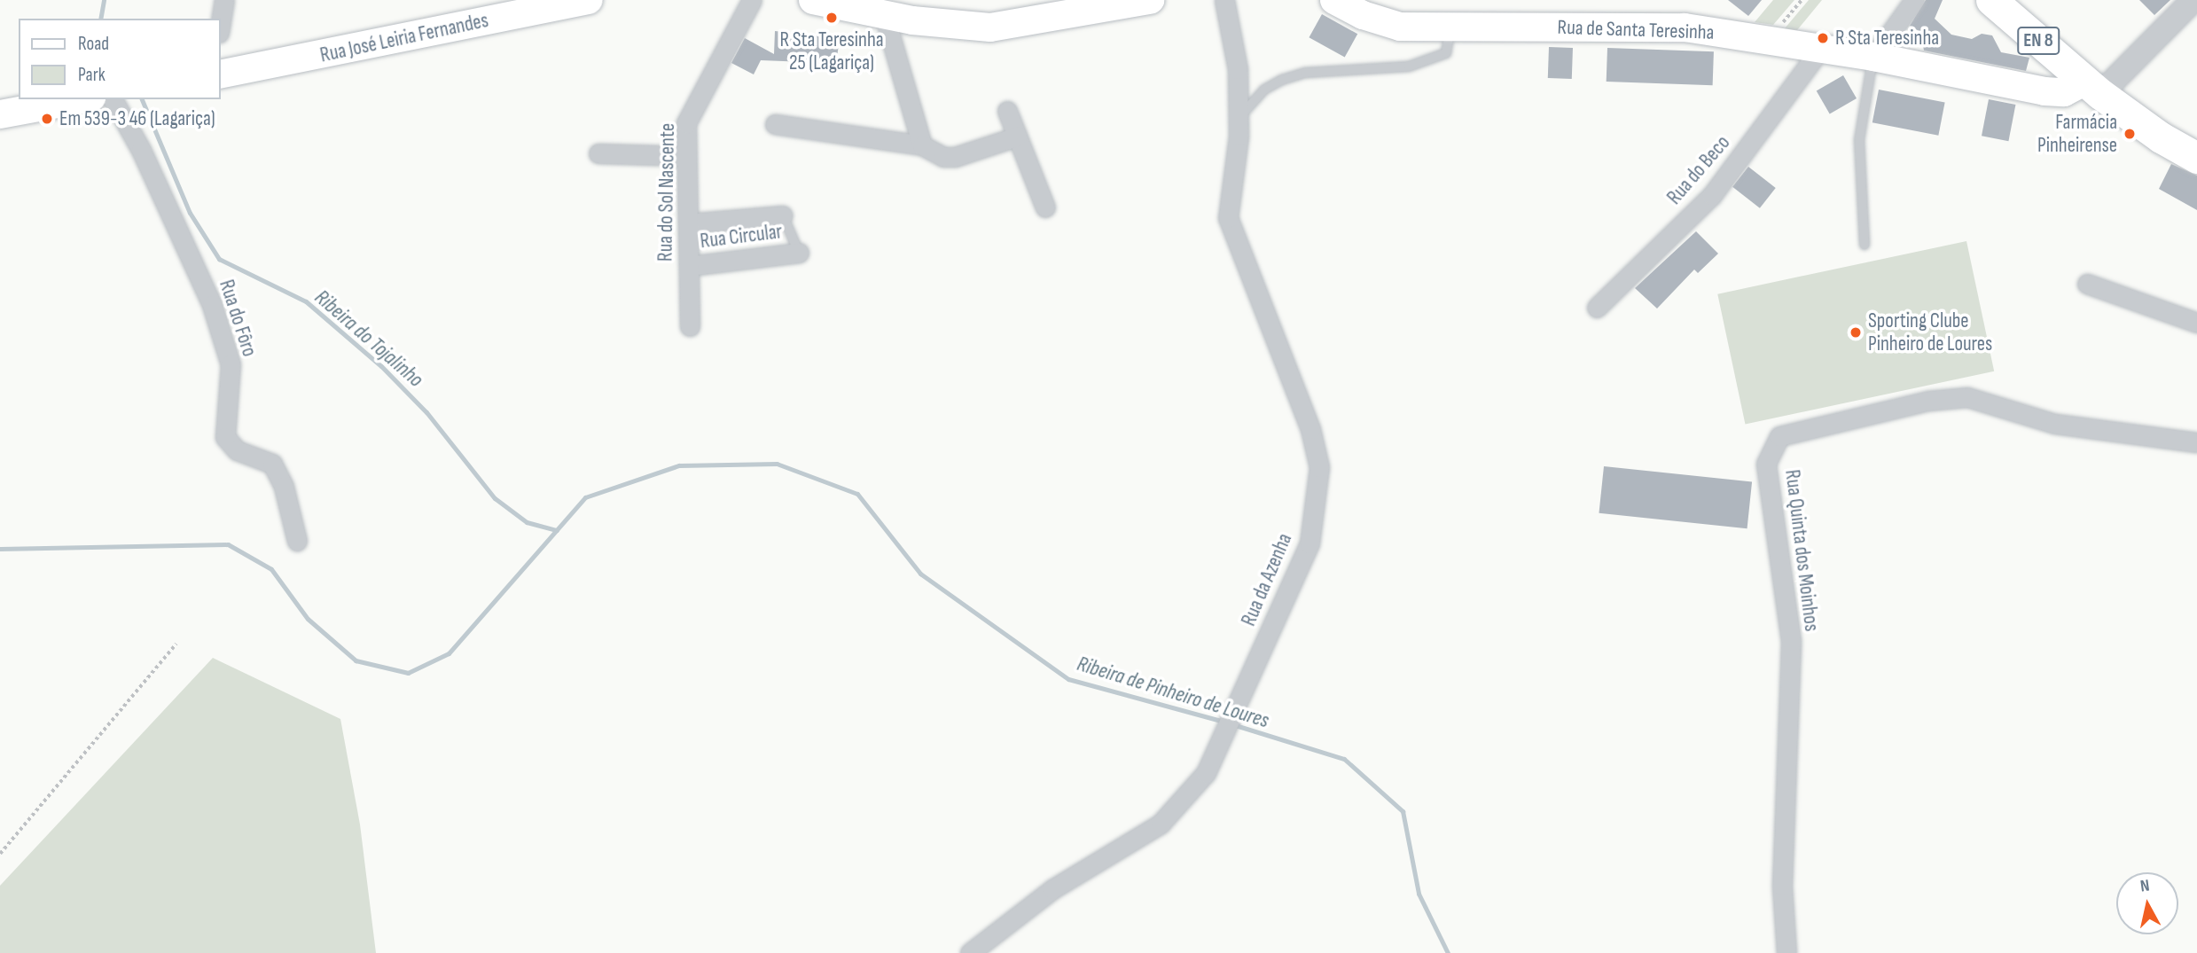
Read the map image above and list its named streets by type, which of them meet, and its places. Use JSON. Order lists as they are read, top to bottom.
{
  "streets": {
    "main road": ["Rua de Santa Teresinha", "Rua José Leiria Fernandes", "EN 8"],
    "street": [
      "Rua do Beco",
      "Rua do Sol Nascente",
      "Rua Circular",
      "Rua do Fôro",
      "Rua Quinta dos Moinhos",
      "Rua da Azenha"
    ]
  },
  "crossings": [
    ["Rua de Santa Teresinha", "EN 8"],
    ["Rua de Santa Teresinha", "Rua do Beco"],
    ["Rua do Sol Nascente", "Rua Circular"]
  ],
  "water": ["Ribeira do Tojalinho", "Ribeira de Pinheiro de Loures"],
  "places": [
    "R Sta Teresinha 25 (Lagariça)",
    "R Sta Teresinha",
    "Em 539-3 46 (Lagariça)",
    "Farmácia Pinheirense",
    "Sporting Clube Pinheiro de Loures"
  ],
  "legend": ["Road", "Park"],
  "north": "top"
}
